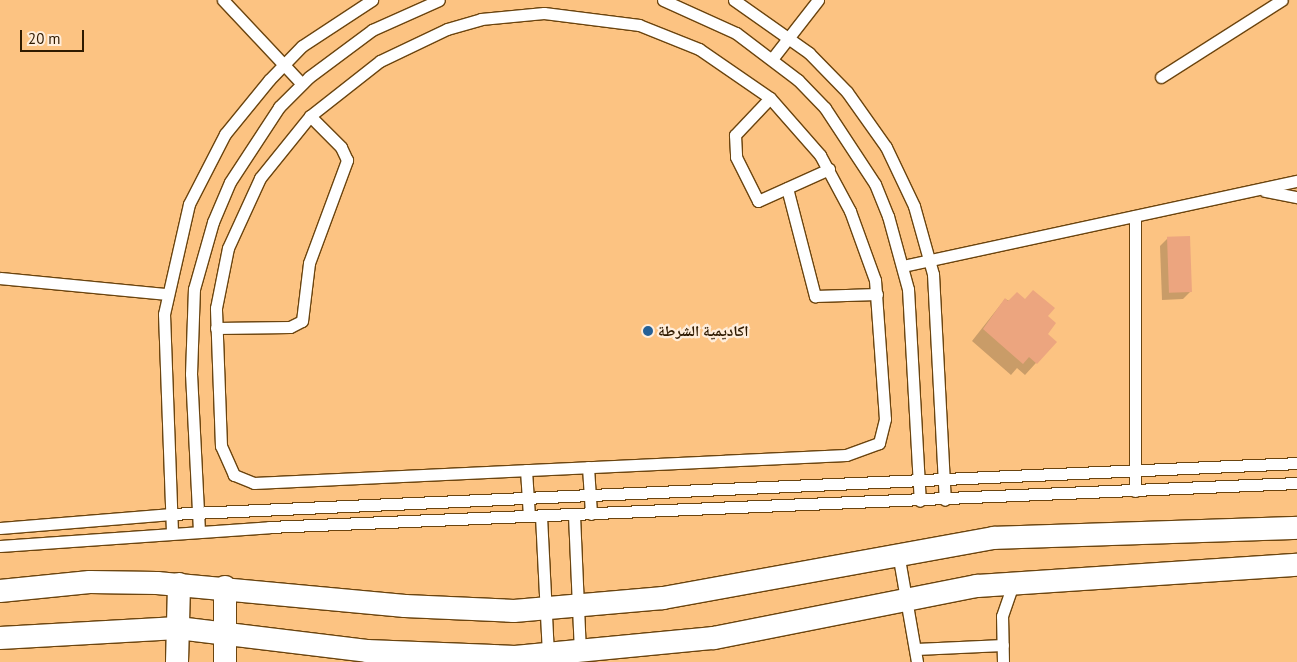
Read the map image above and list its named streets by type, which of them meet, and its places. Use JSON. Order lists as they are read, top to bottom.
{
  "places": ["اكاديمية الشرطة"],
  "scale_bar": "20 m"
}
